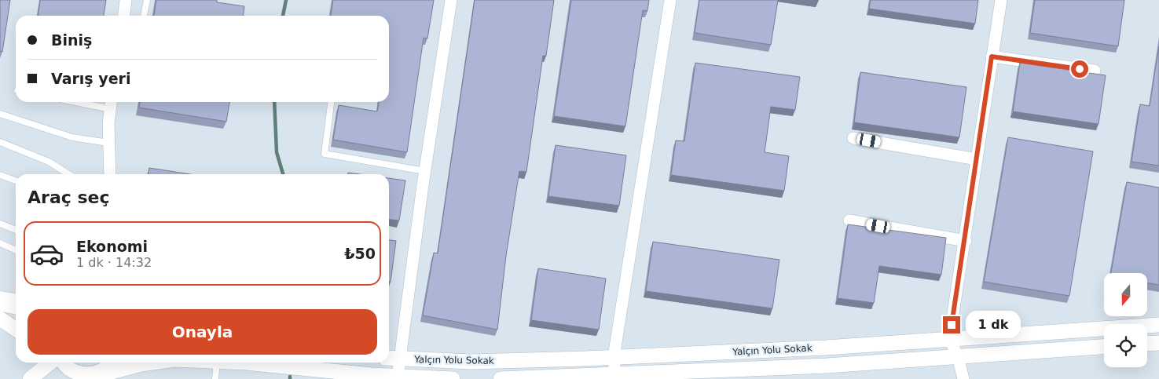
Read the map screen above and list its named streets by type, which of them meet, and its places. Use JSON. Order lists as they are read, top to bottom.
{
  "streets": {
    "street": ["Yalçın Yolu Sokak"]
  },
  "north": "bottom",
  "page": {
    "banner": ["Biniş", "Varış yeri"],
    "heading": "Araç seç",
    "list": [
      {
        "name": "Ekonomi",
        "note": "1 dk · 14:32",
        "value": "₺50"
      }
    ],
    "buttons": "Onayla",
    "bubble": "1 dk"
  }
}
